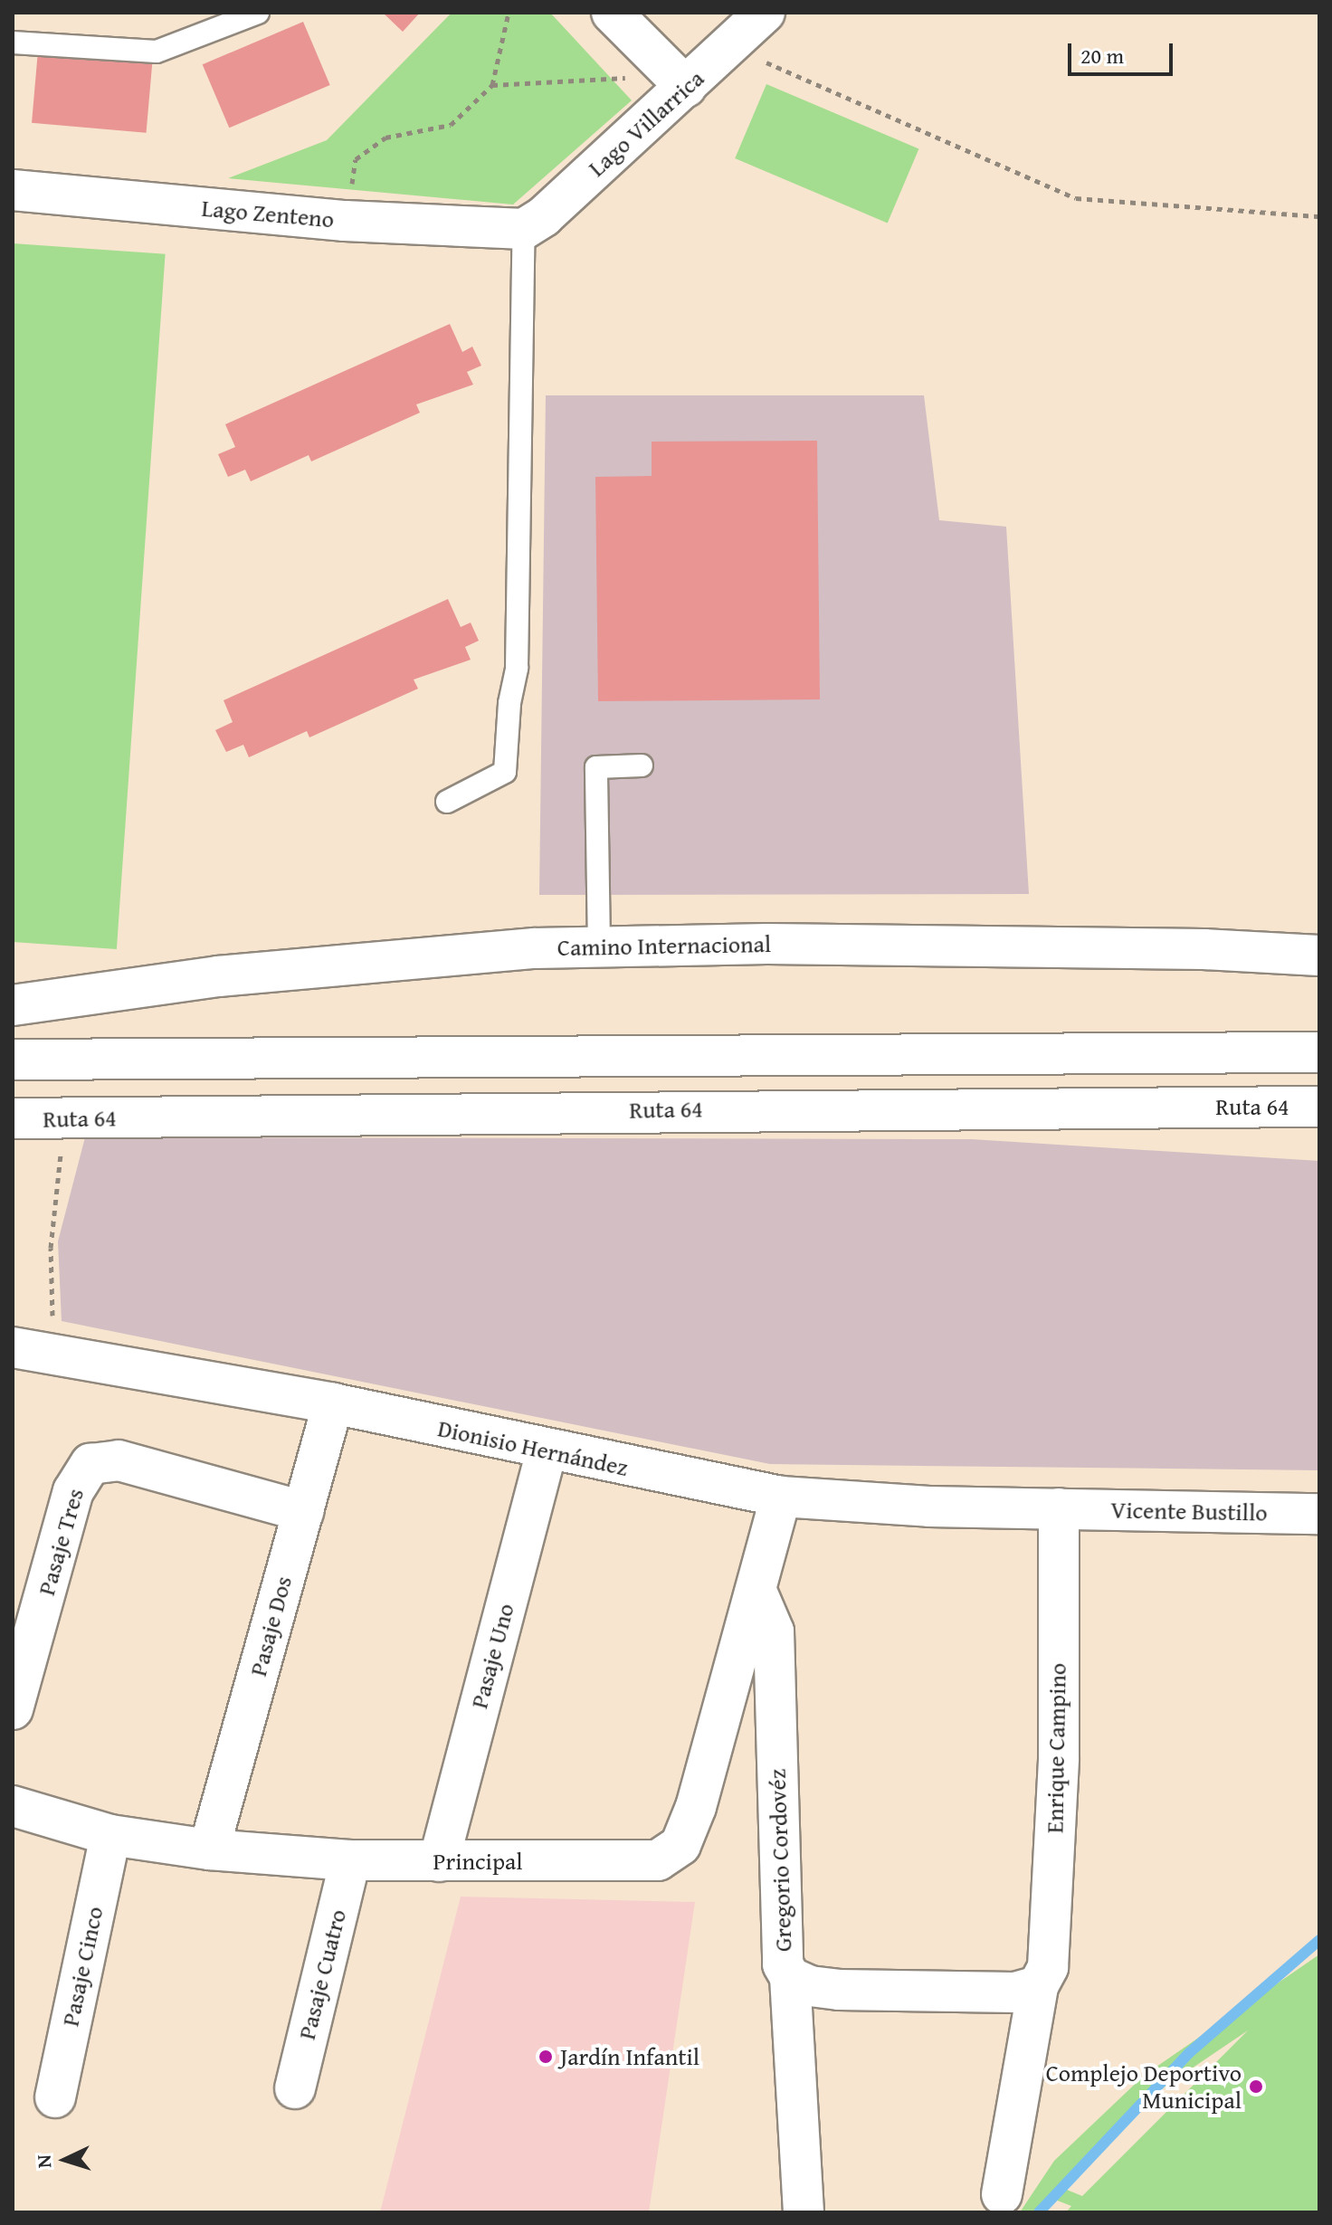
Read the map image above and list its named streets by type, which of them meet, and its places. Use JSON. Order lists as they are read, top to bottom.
{
  "streets": {
    "main road": [
      "Lago Villarrica",
      "Lago Zenteno",
      "Camino Internacional",
      "Ruta 64",
      "Dionisio Hernández",
      "Vicente Bustillo",
      "Pasaje Tres",
      "Pasaje Dos",
      "Pasaje Uno",
      "Enrique Campino",
      "Gregorio Cordovéz",
      "Principal",
      "Pasaje Cinco",
      "Pasaje Cuatro"
    ]
  },
  "crossings": [
    ["Lago Villarrica", "Lago Zenteno"],
    ["Dionisio Hernández", "Vicente Bustillo"],
    ["Dionisio Hernández", "Pasaje Dos"],
    ["Dionisio Hernández", "Pasaje Uno"],
    ["Dionisio Hernández", "Enrique Campino"],
    ["Vicente Bustillo", "Enrique Campino"],
    ["Pasaje Tres", "Pasaje Dos"],
    ["Pasaje Dos", "Principal"],
    ["Pasaje Uno", "Principal"],
    ["Enrique Campino", "Gregorio Cordovéz"],
    ["Gregorio Cordovéz", "Principal"],
    ["Principal", "Pasaje Cinco"],
    ["Principal", "Pasaje Cuatro"]
  ],
  "places": ["Jardín Infantil", "Complejo Deportivo Municipal"],
  "scale_bar": "20 m",
  "north": "left"
}
